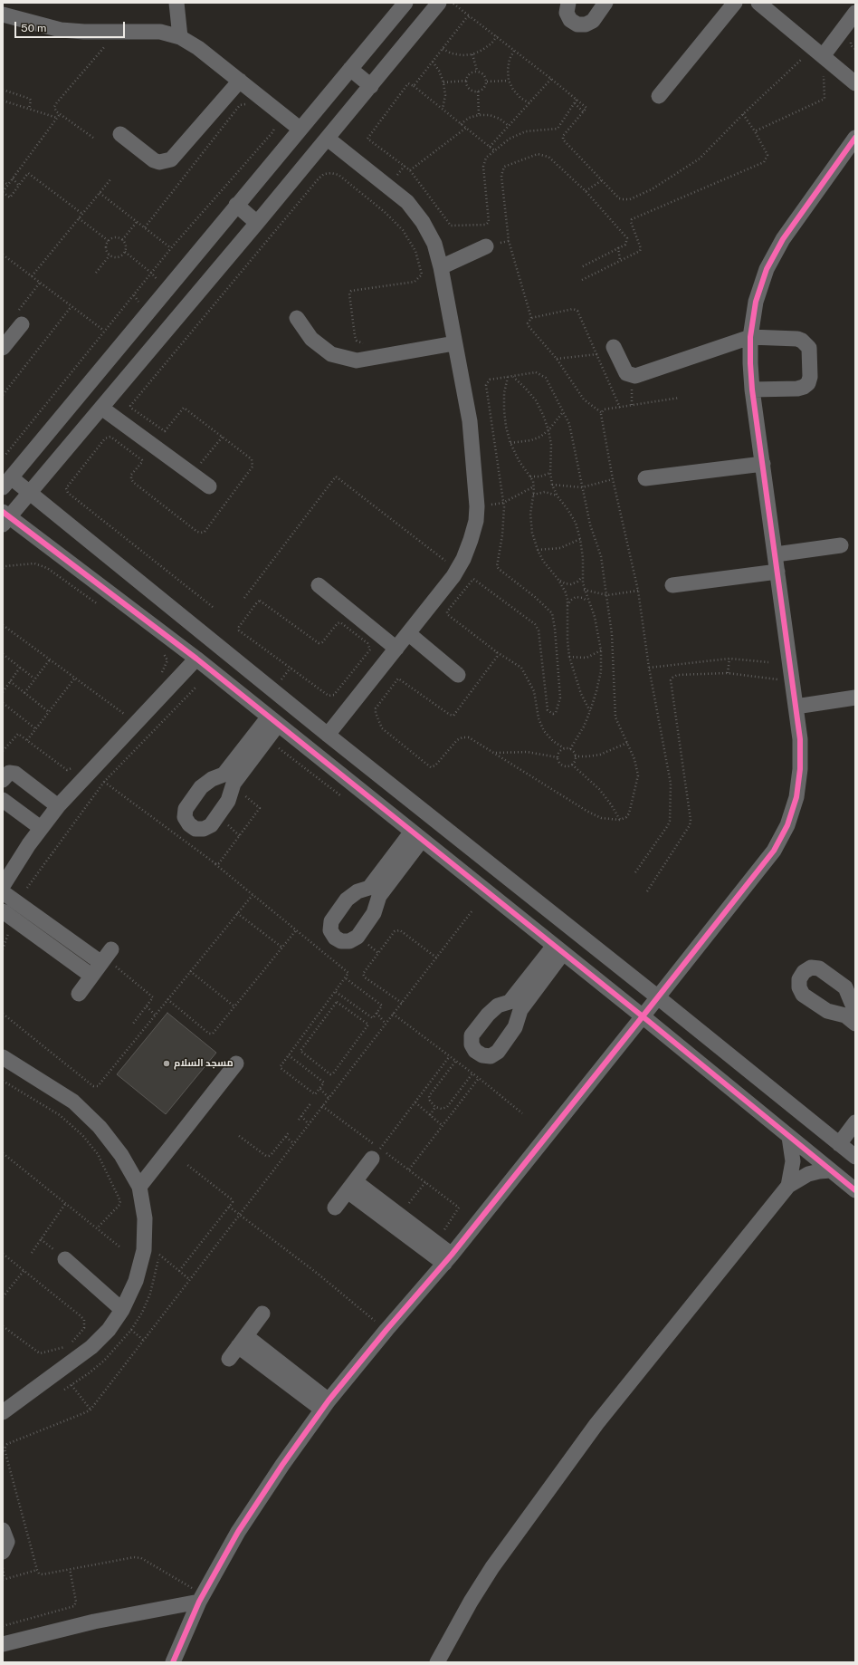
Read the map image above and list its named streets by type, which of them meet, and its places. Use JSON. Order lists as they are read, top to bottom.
{
  "places": ["مسجد السلام"],
  "scale_bar": "50 m"
}
